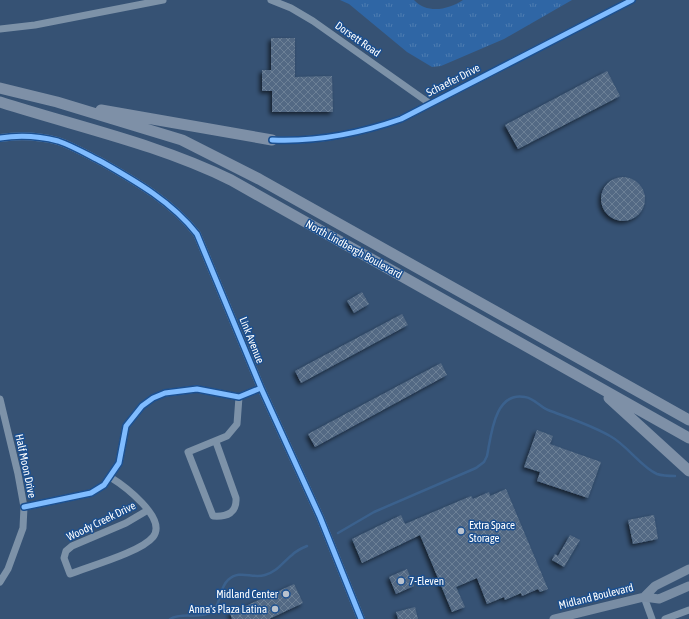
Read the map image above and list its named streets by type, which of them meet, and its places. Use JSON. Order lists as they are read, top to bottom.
{
  "streets": {
    "highway": ["North Lindbergh Boulevard"],
    "main road": ["Midland Boulevard"],
    "street": [
      "Dorsett Road",
      "Schaefer Drive",
      "Link Avenue",
      "Half Moon Drive",
      "Woody Creek Drive"
    ]
  },
  "crossings": [
    ["Dorsett Road", "Schaefer Drive"]
  ],
  "places": [
    "Extra Space Storage",
    "7-Eleven",
    "Midland Center",
    "Anna's Plaza Latina"
  ]
}
